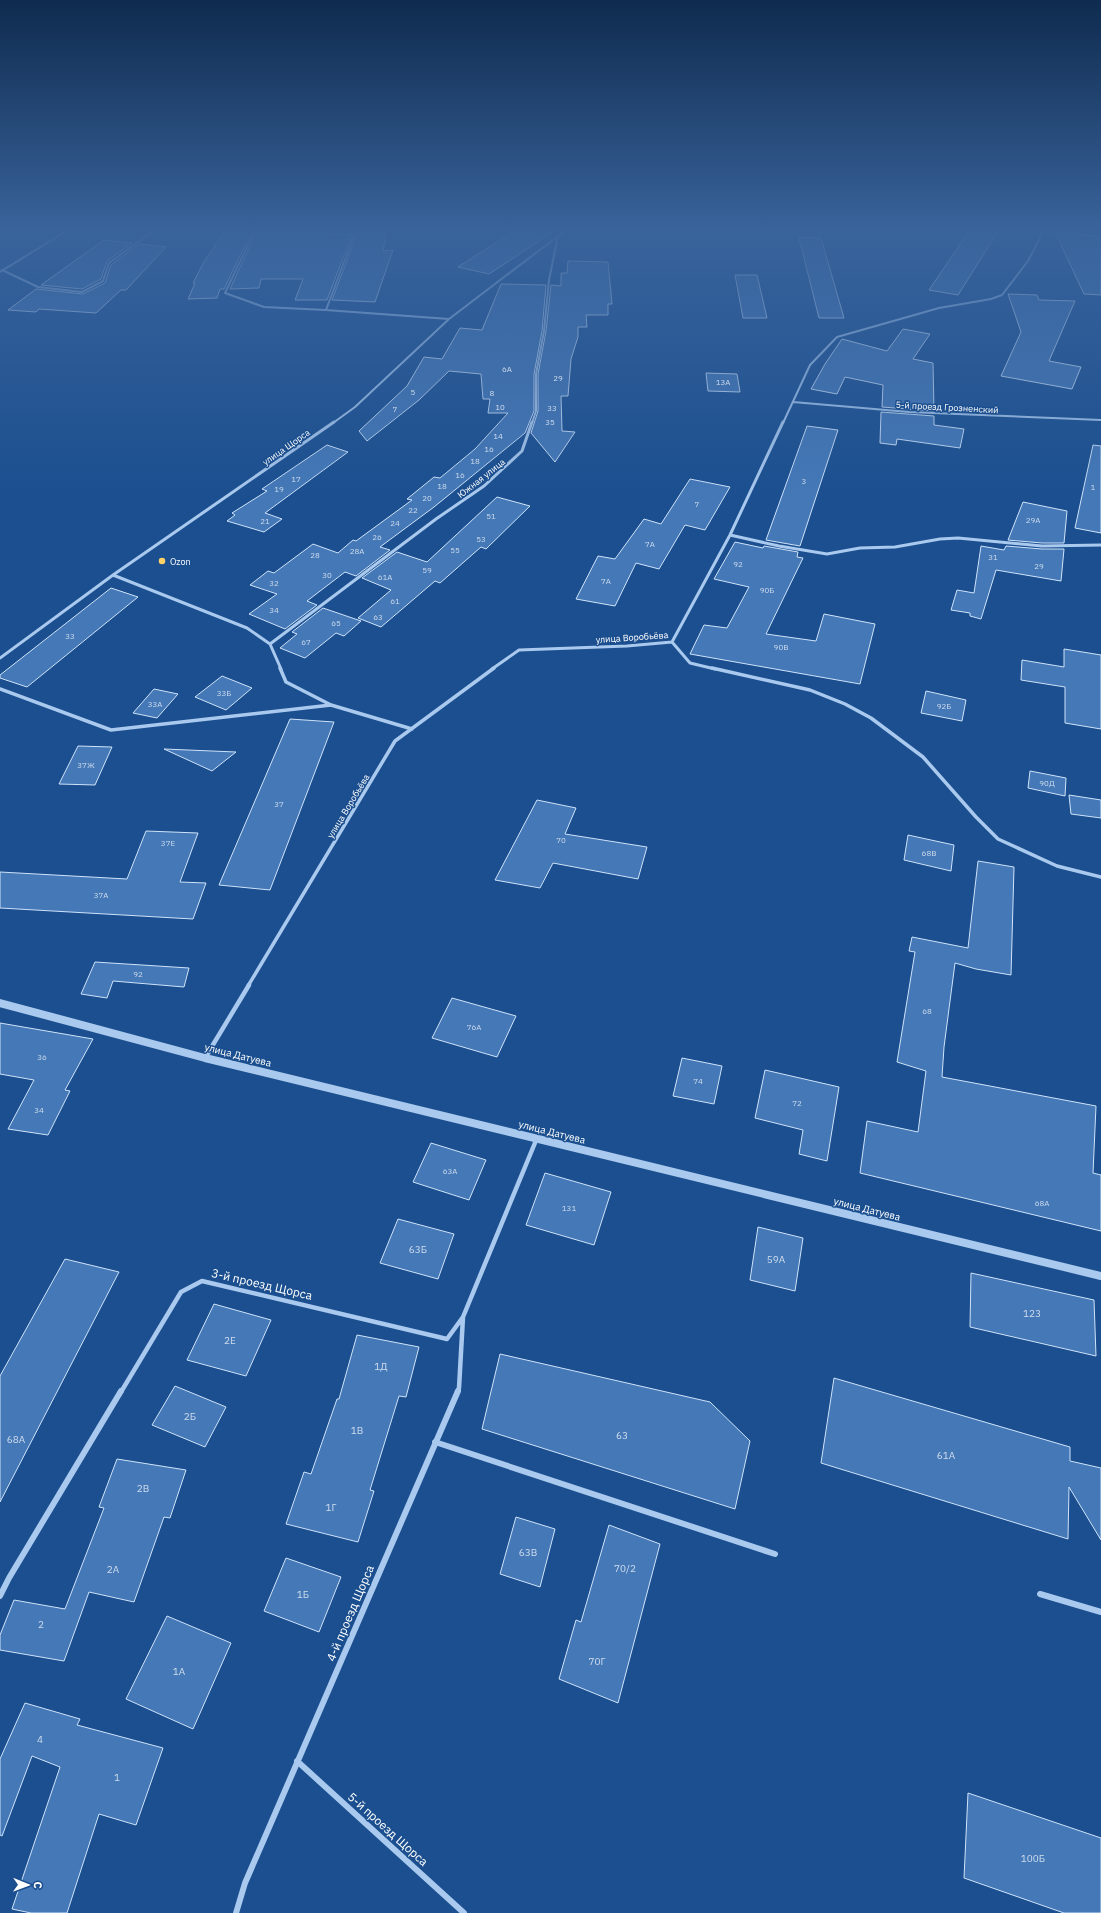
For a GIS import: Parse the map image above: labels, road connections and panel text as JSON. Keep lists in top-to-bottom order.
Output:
{
  "streets": {
    "street": [
      "5-й проезд Грозненский",
      "улица Щорса",
      "Южная улица",
      "улица Воробьёва",
      "улица Датуева",
      "3-й проезд Щорса",
      "4-й проезд Щорса",
      "5-й проезд Щорса"
    ]
  },
  "crossings": [
    ["5-й проезд Грозненский", "улица Воробьёва"],
    ["улица Воробьёва", "улица Датуева"],
    ["улица Датуева", "3-й проезд Щорса"],
    ["3-й проезд Щорса", "4-й проезд Щорса"],
    ["4-й проезд Щорса", "5-й проезд Щорса"]
  ],
  "places": ["Ozon"],
  "house_numbers": [
    "6А",
    "29",
    "13А",
    "5",
    "8",
    "10",
    "33",
    "7",
    "35",
    "14",
    "16",
    "18",
    "16",
    "17",
    "3",
    "18",
    "1",
    "19",
    "20",
    "7",
    "22",
    "51",
    "29А",
    "21",
    "24",
    "26",
    "53",
    "7А",
    "55",
    "28А",
    "28",
    "31",
    "92",
    "29",
    "59",
    "30",
    "61А",
    "7А",
    "32",
    "90Б",
    "61",
    "34",
    "63",
    "65",
    "33",
    "67",
    "90В",
    "33Б",
    "33А",
    "92Б",
    "37Ж",
    "90Д",
    "37",
    "70",
    "37Е",
    "68В",
    "37А",
    "92",
    "68",
    "76А",
    "36",
    "74",
    "72",
    "34",
    "63А",
    "68А",
    "131",
    "63Б",
    "59А",
    "123",
    "2Е",
    "1Д",
    "2Б",
    "1В",
    "63",
    "68А",
    "61А",
    "2В",
    "1Г",
    "63В",
    "70/2",
    "2А",
    "1Б",
    "2",
    "70Г",
    "1А",
    "4",
    "1",
    "100Б"
  ],
  "north": "right"
}
